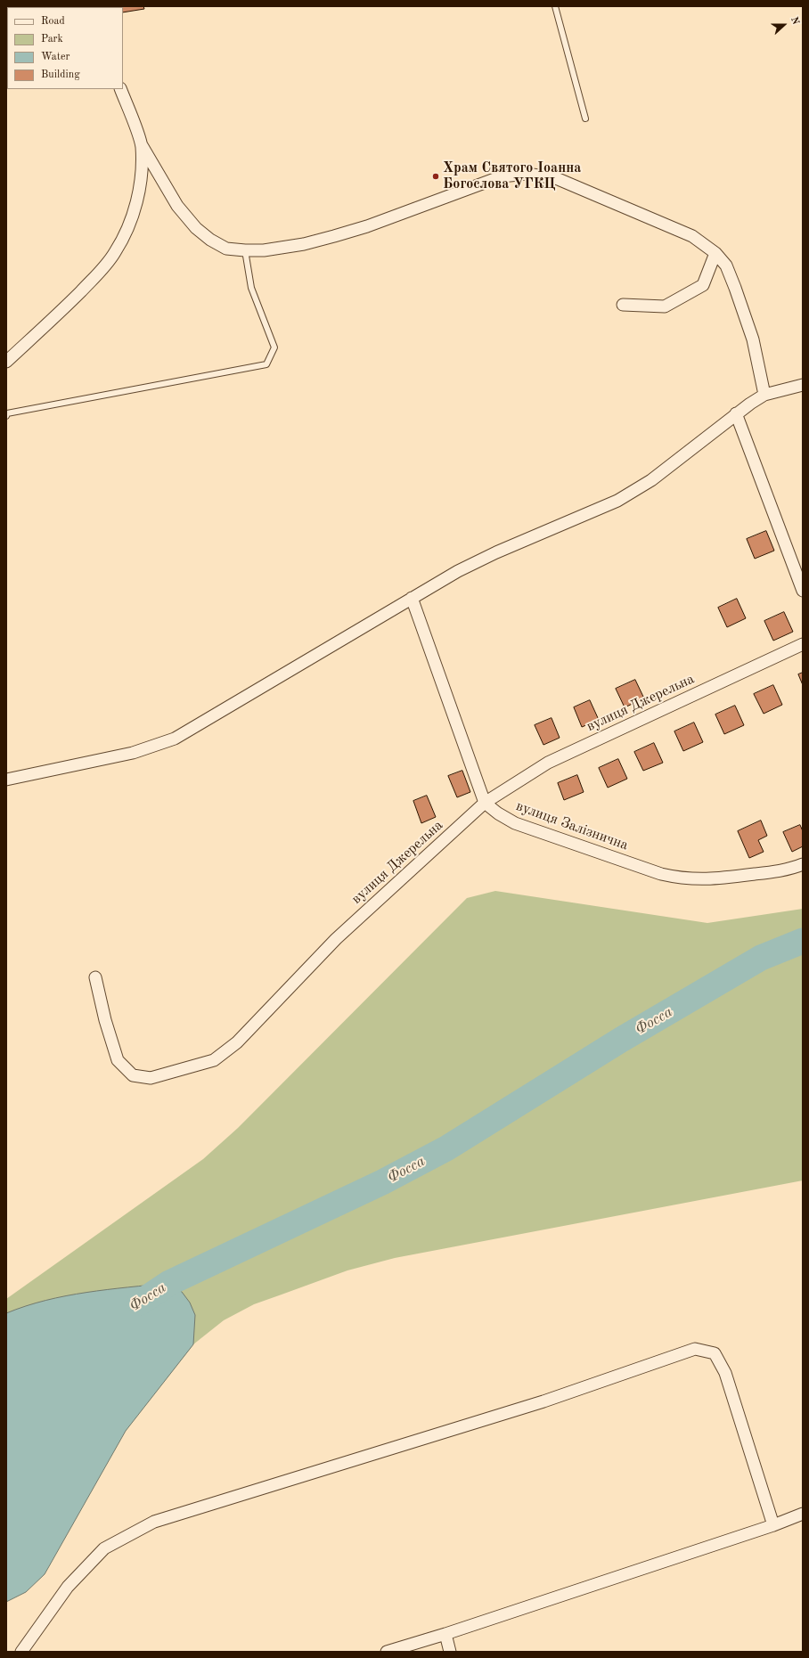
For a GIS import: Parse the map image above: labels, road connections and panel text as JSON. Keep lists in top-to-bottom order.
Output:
{
  "streets": {
    "street": ["вулиця Джерельна", "вулиця Залізнична"]
  },
  "crossings": [
    ["вулиця Джерельна", "вулиця Залізнична"]
  ],
  "water": ["Фосса"],
  "places": ["Храм Святого Іоанна Богослова УГКЦ"],
  "legend": [
    "Road",
    "Park",
    "Water",
    "Building"
  ],
  "north": "right"
}
